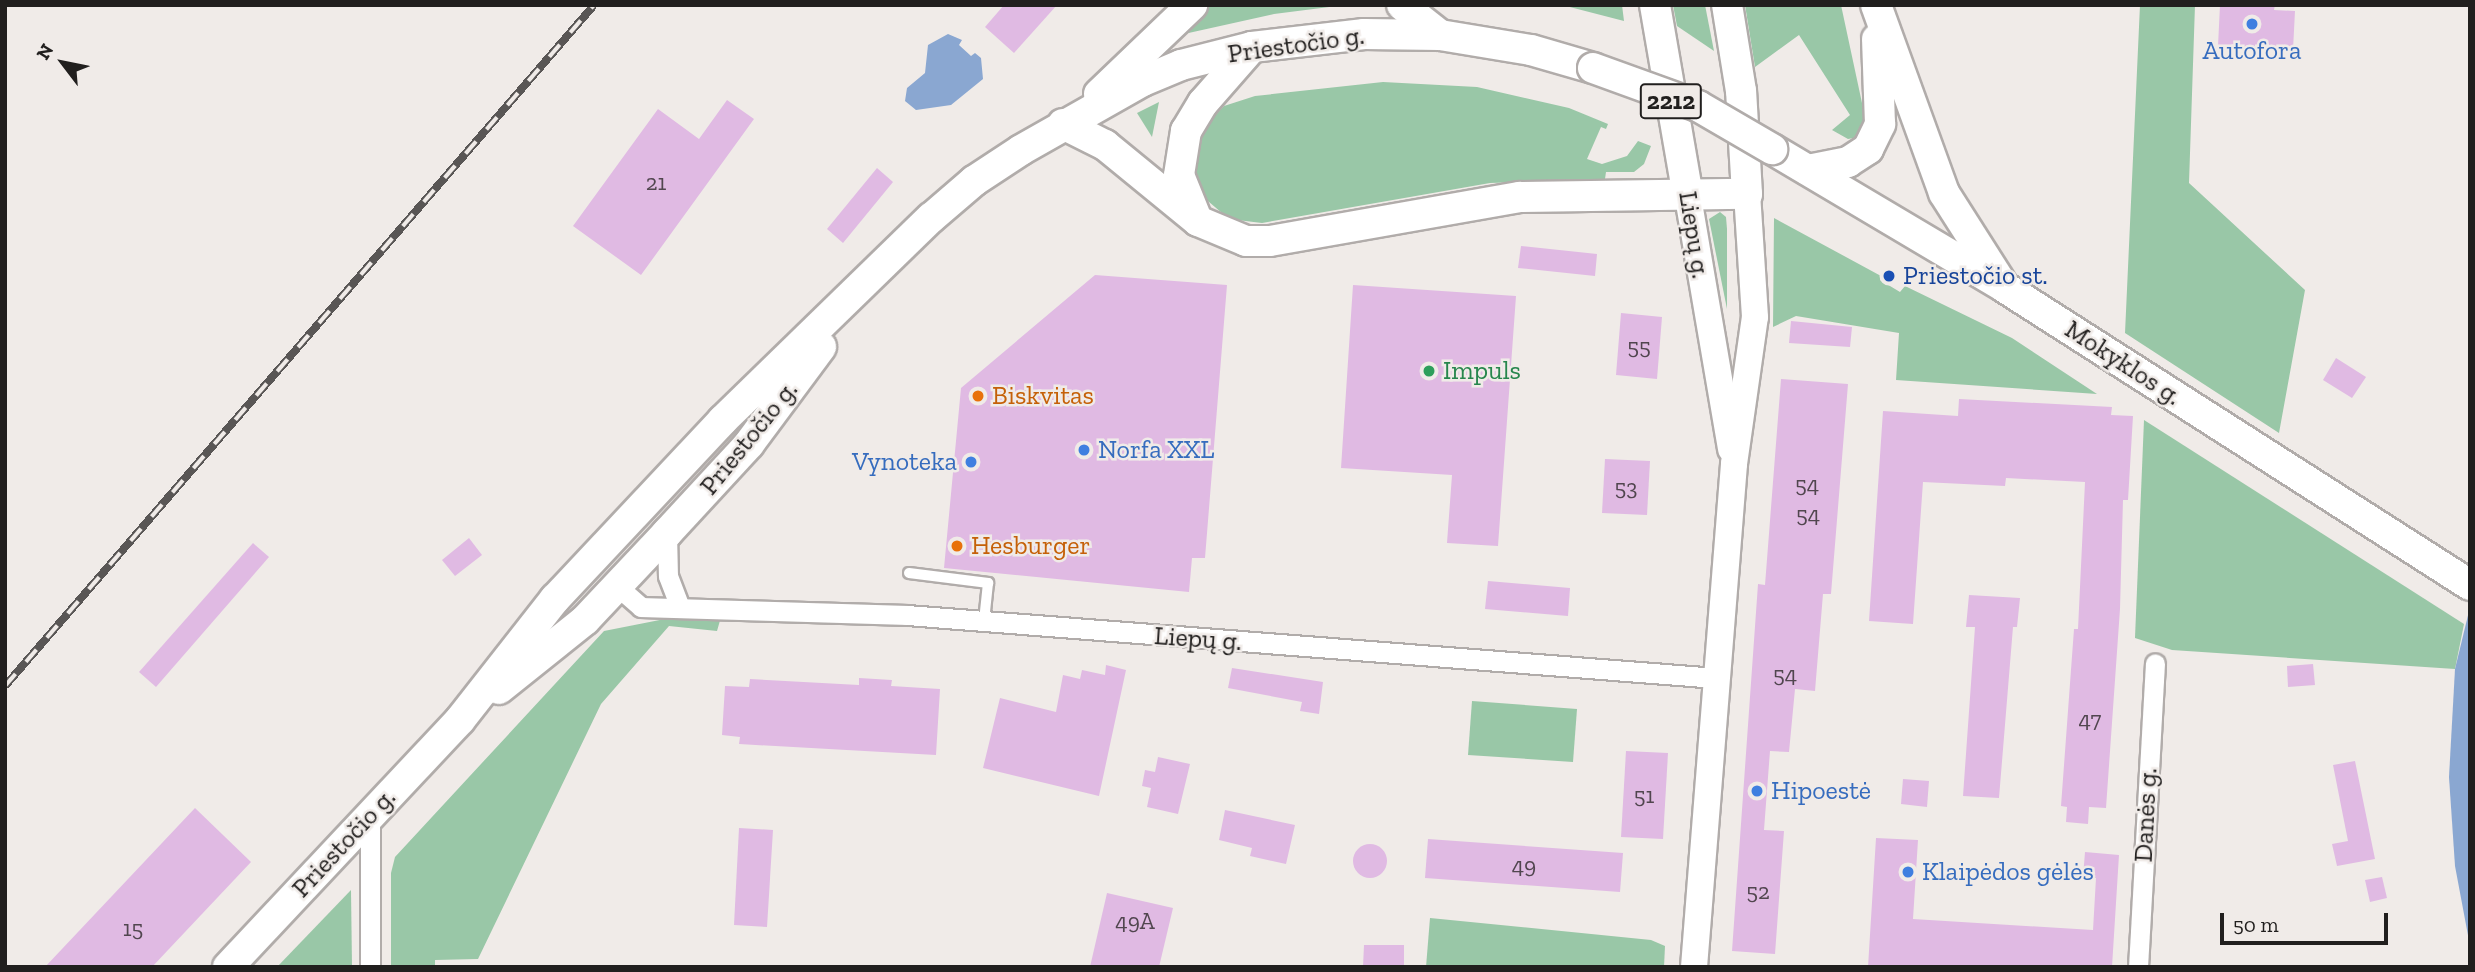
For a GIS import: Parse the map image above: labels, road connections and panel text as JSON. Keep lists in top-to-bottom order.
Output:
{
  "streets": {
    "main road": [
      "Priestočio g.",
      "2212",
      "Liepų g.",
      "Mokyklos g."
    ],
    "street": ["Danės g."]
  },
  "crossings": [
    ["Priestočio g.", "Liepų g."],
    ["Priestočio g.", "Mokyklos g."]
  ],
  "places": [
    "Autofora",
    "Priestočio st.",
    "Impuls",
    "Biskvitas",
    "Norfa XXL",
    "Vynoteka",
    "Hesburger",
    "Hipoestė",
    "Klaipėdos gėlės"
  ],
  "house_numbers": [
    "21",
    "55",
    "54",
    "53",
    "54",
    "54",
    "47",
    "51",
    "49",
    "52",
    "49A",
    "15"
  ],
  "scale_bar": "50 m",
  "north": "top left"
}
